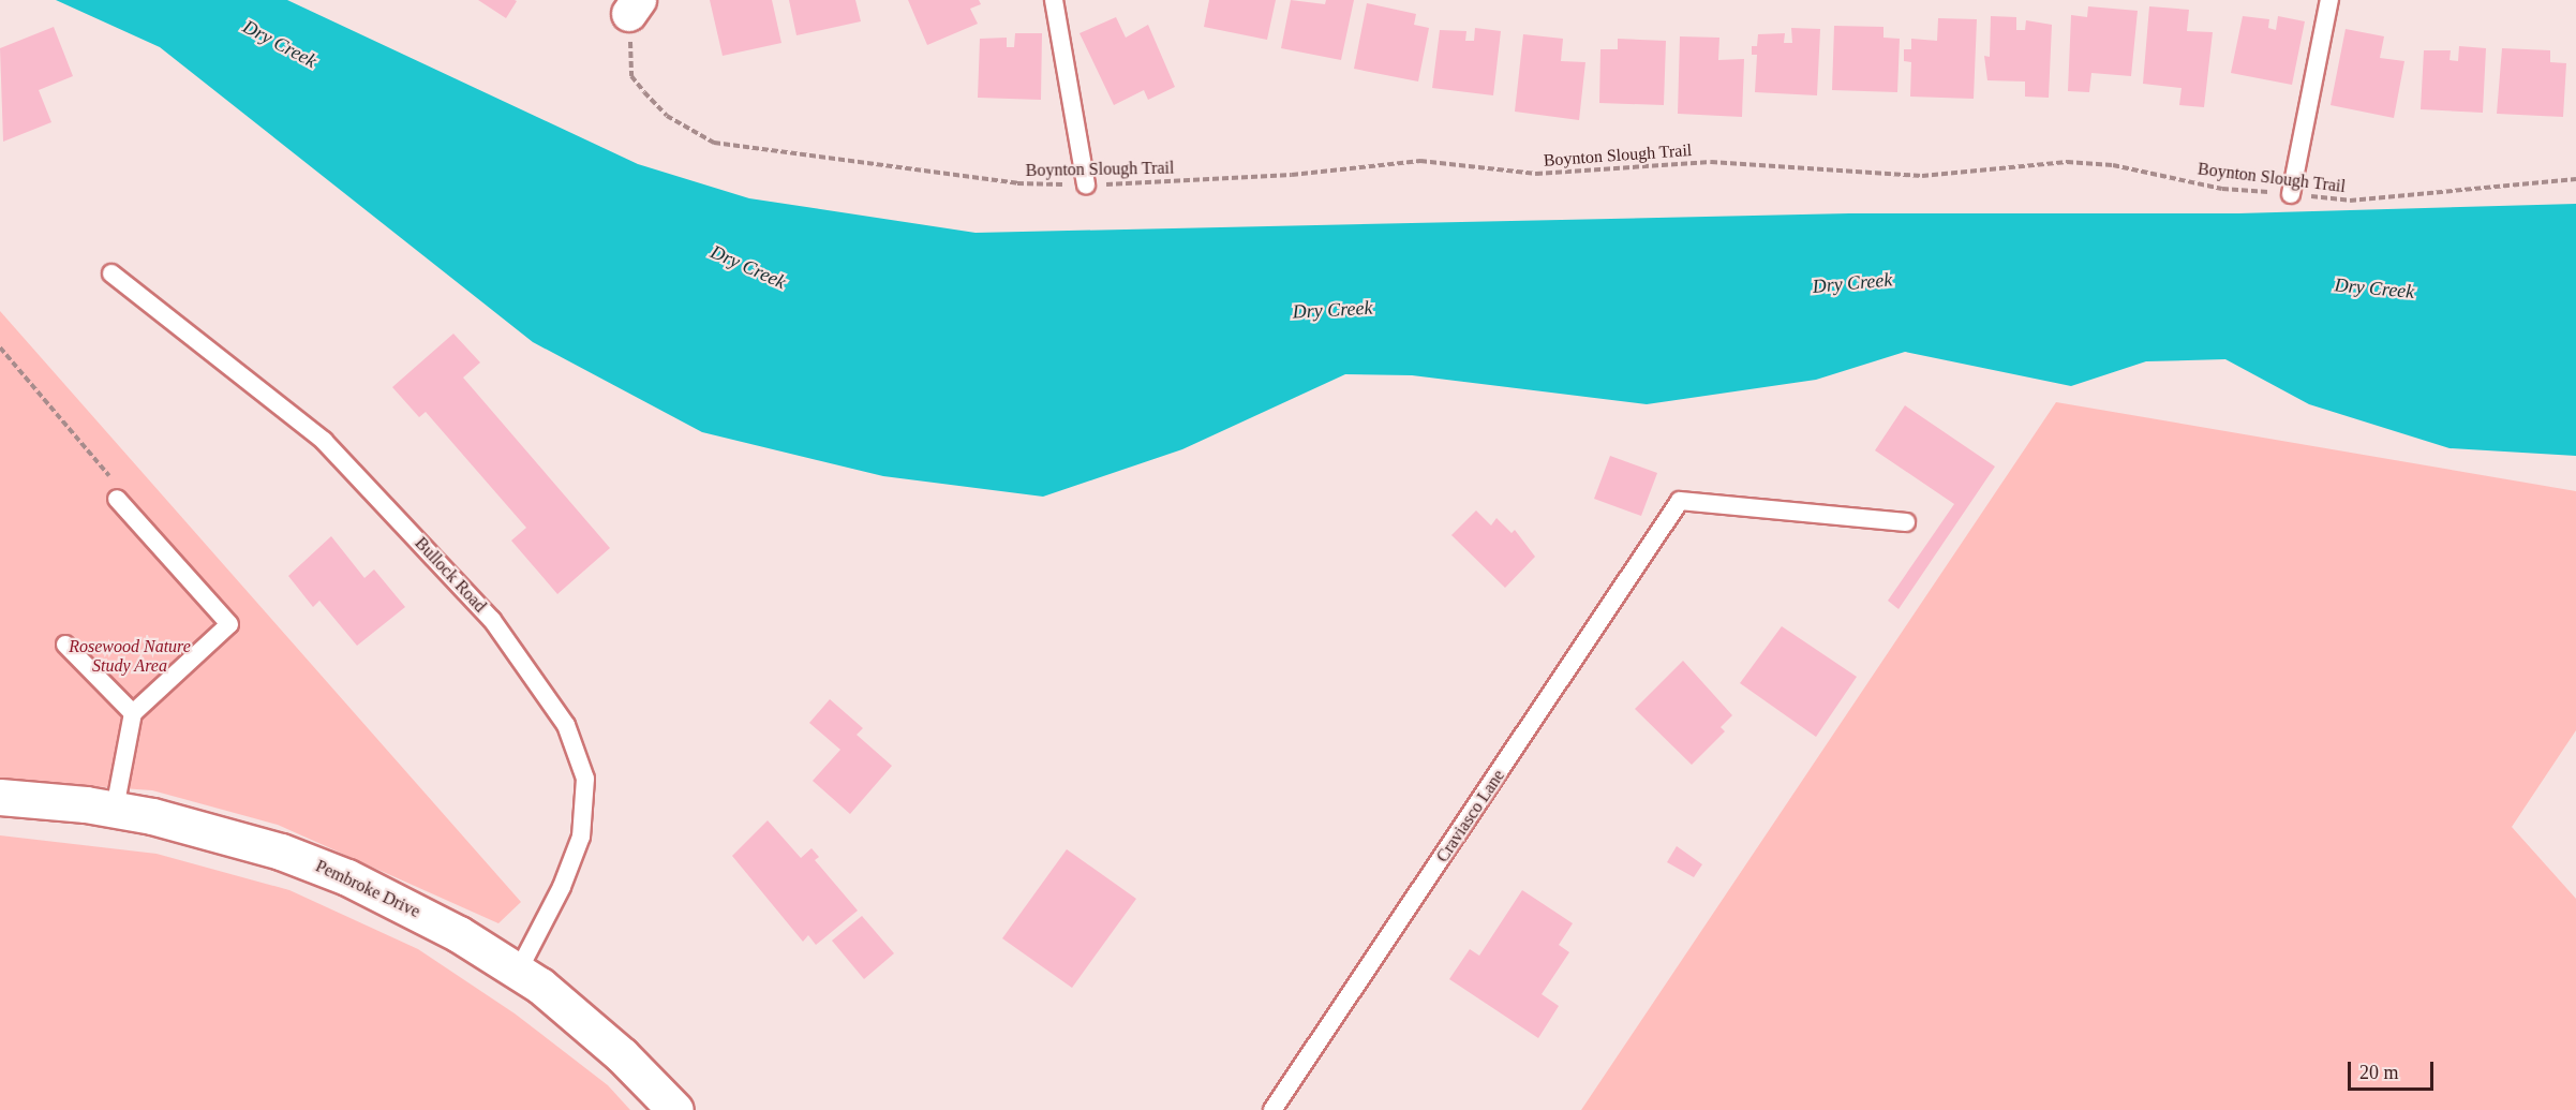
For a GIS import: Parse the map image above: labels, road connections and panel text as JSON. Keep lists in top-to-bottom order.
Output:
{
  "streets": {
    "street": ["Pembroke Drive"],
    "lane": ["Bullock Road", "Craviasco Lane"],
    "path": ["Boynton Slough Trail"]
  },
  "crossings": [
    ["Bullock Road", "Pembroke Drive"]
  ],
  "water": ["Dry Creek"],
  "parks": ["Rosewood Nature Study Area"],
  "scale_bar": "20 m"
}
